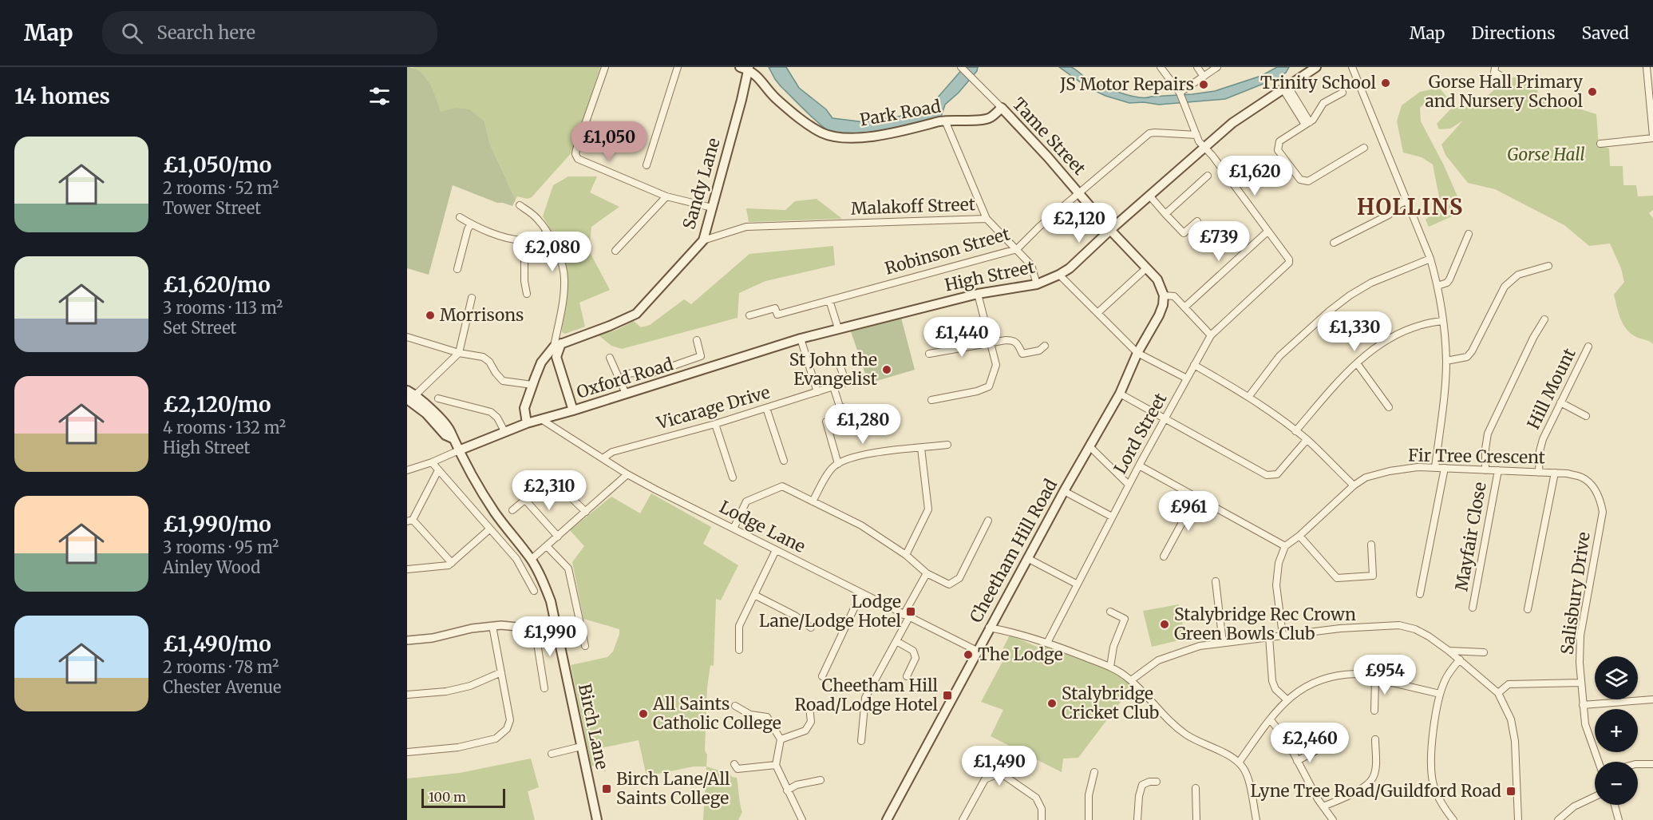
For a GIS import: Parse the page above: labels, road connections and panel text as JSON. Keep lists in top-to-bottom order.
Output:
{
  "streets": {
    "main road": [
      "Park Road",
      "Tame Street",
      "Sandy Lane",
      "High Street",
      "Oxford Road",
      "Cheetham Hill Road",
      "Birch Lane"
    ],
    "street": [
      "Malakoff Street",
      "Robinson Street",
      "Hill Mount",
      "Vicarage Drive",
      "Lord Street",
      "Fir Tree Crescent",
      "Lodge Lane",
      "Mayfair Close",
      "Salisbury Drive"
    ]
  },
  "crossings": [
    ["Park Road", "Tame Street"],
    ["Park Road", "Sandy Lane"],
    ["Tame Street", "Robinson Street"],
    ["Tame Street", "High Street"],
    ["Tame Street", "Cheetham Hill Road"],
    ["Sandy Lane", "Malakoff Street"],
    ["High Street", "Oxford Road"],
    ["Oxford Road", "Lodge Lane"],
    ["Oxford Road", "Birch Lane"],
    ["Hill Mount", "Fir Tree Crescent"],
    ["Vicarage Drive", "Lodge Lane"],
    ["Fir Tree Crescent", "Mayfair Close"],
    ["Fir Tree Crescent", "Salisbury Drive"],
    ["Lodge Lane", "Cheetham Hill Road"]
  ],
  "districts": ["HOLLINS"],
  "parks": ["Gorse Hall"],
  "places": {
    "other": [
      "Trinity School",
      "JS Motor Repairs",
      "Gorse Hall Primary and Nursery School",
      "Morrisons",
      "St John the Evangelist",
      "Stalybridge Rec Crown Green Bowls Club",
      "The Lodge",
      "Stalybridge Cricket Club",
      "All Saints Catholic College"
    ],
    "transit": [
      "Lodge Lane/Lodge Hotel",
      "Cheetham Hill Road/Lodge Hotel",
      "Birch Lane/All Saints College",
      "Lyne Tree Road/Guildford Road"
    ]
  },
  "scale_bar": "100 m",
  "page": {
    "header": "Map",
    "search": "Search here",
    "nav": ["Map", "Directions", "Saved"],
    "heading": "14 homes",
    "price": [
      "£1,050",
      "£1,620",
      "£2,120",
      "£739",
      "£2,080",
      "£1,330",
      "£1,440",
      "£1,280",
      "£2,310",
      "£961",
      "£1,990",
      "£954",
      "£2,460",
      "£1,490"
    ],
    "list": [
      {
        "name": "£1,050/mo",
        "note": "2 rooms · 52 m² · Tower Street"
      },
      {
        "name": "£1,620/mo",
        "note": "3 rooms · 113 m² · Set Street"
      },
      {
        "name": "£2,120/mo",
        "note": "4 rooms · 132 m² · High Street"
      },
      {
        "name": "£1,990/mo",
        "note": "3 rooms · 95 m² · Ainley Wood"
      },
      {
        "name": "£1,490/mo",
        "note": "2 rooms · 78 m² · Chester Avenue"
      }
    ],
    "map_buttons": ["+", "−"],
    "scale": "100 m"
  }
}
